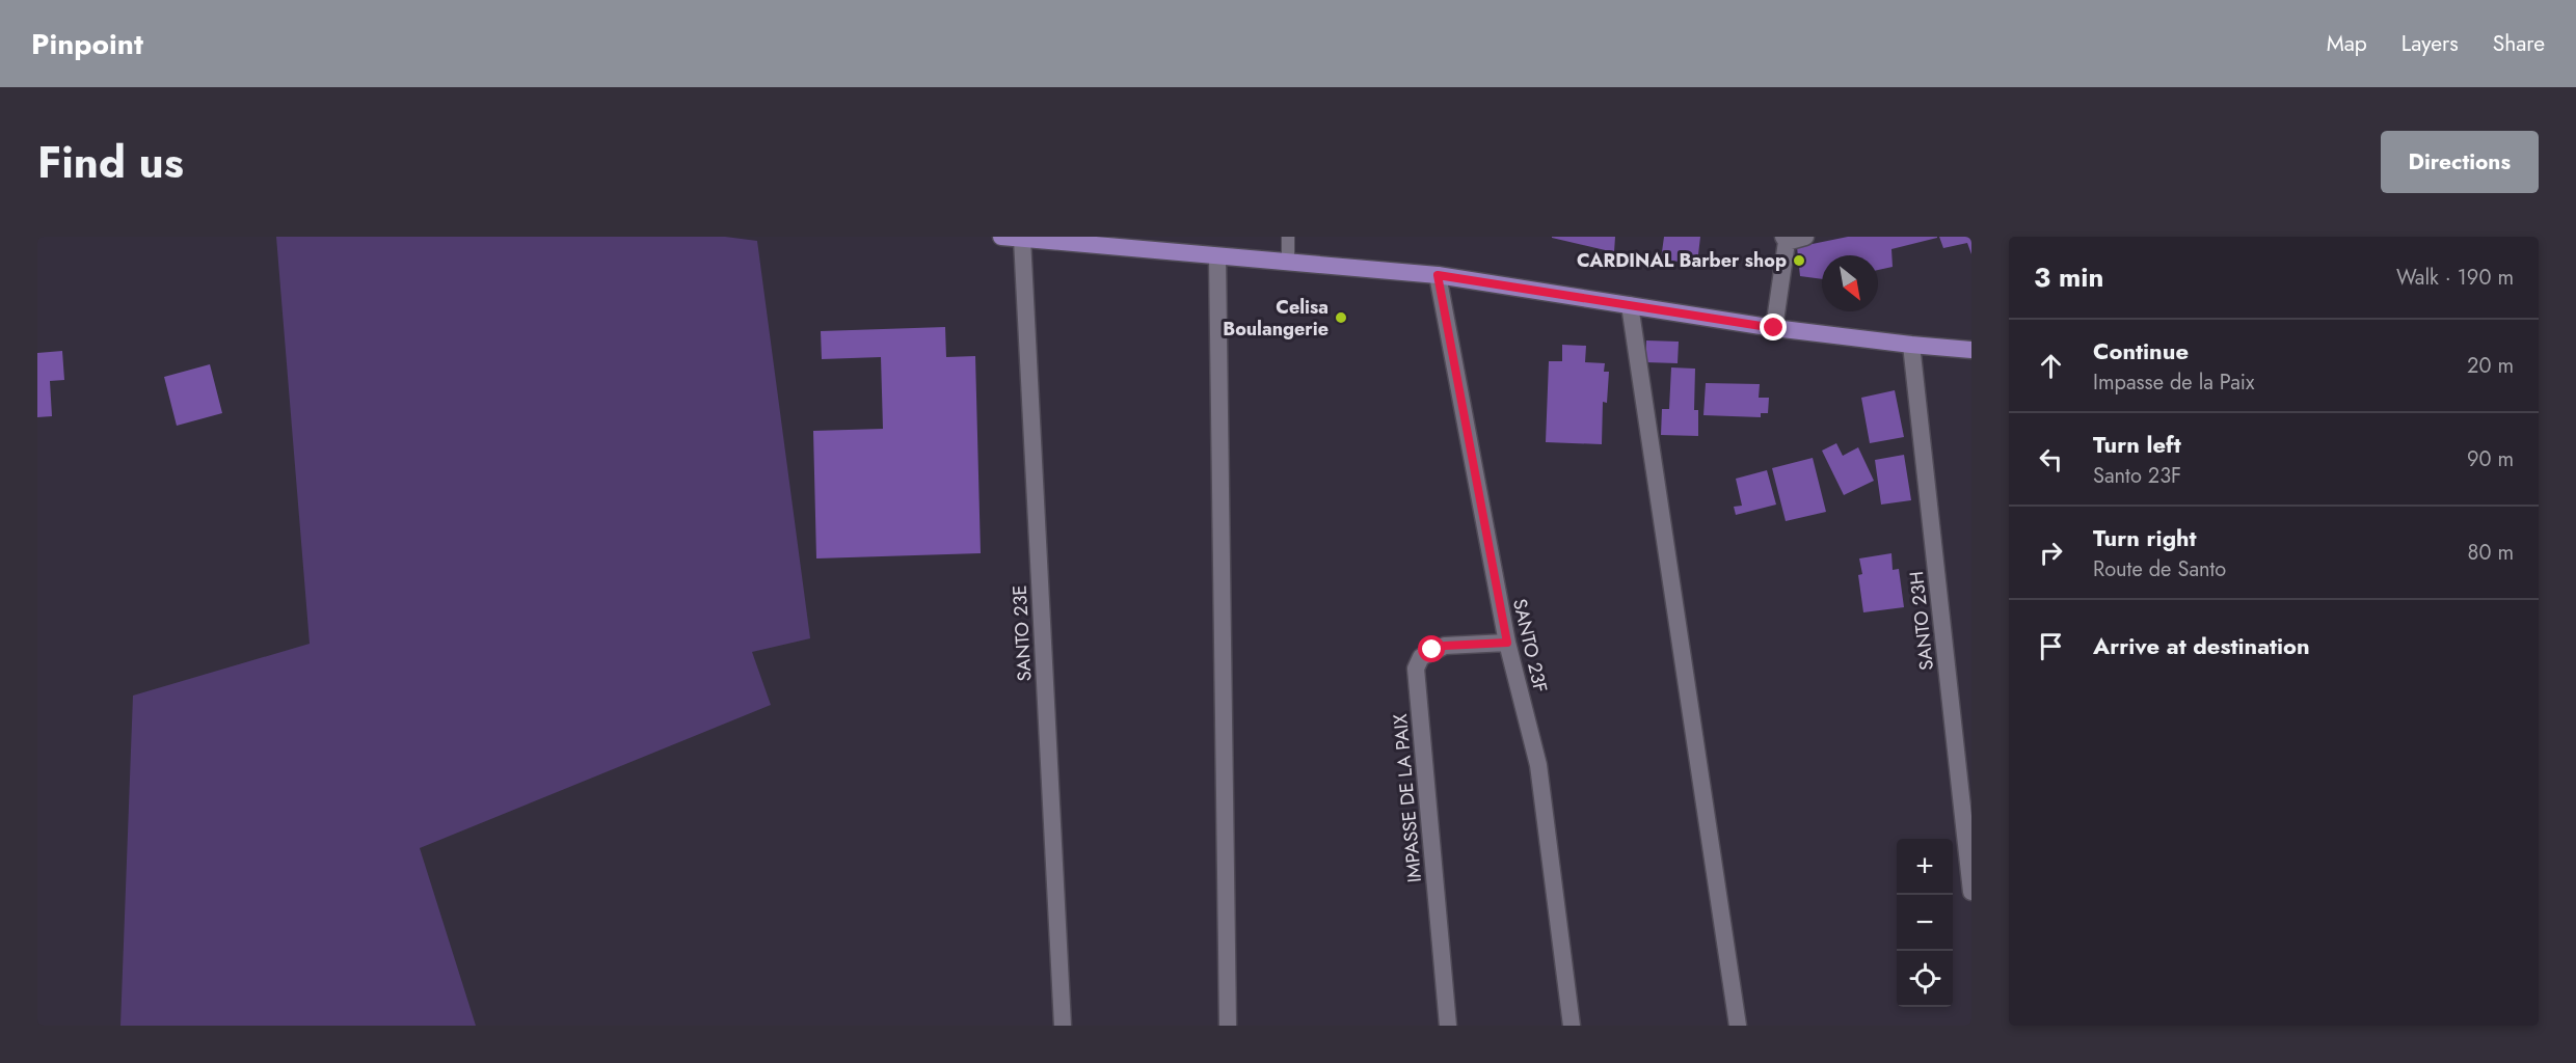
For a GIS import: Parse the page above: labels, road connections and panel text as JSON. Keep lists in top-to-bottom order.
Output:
{
  "streets": {
    "street": [
      "SANTO 23H",
      "SANTO 23E",
      "SANTO 23F",
      "IMPASSE DE LA PAIX"
    ]
  },
  "crossings": [
    ["SANTO 23F", "IMPASSE DE LA PAIX"]
  ],
  "places": ["CARDINAL Barber shop", "Celisa Boulangerie"],
  "north": "bottom right",
  "page": {
    "header": "Pinpoint",
    "nav": ["Map", "Layers", "Share"],
    "title": "Find us",
    "buttons": "Directions",
    "heading": ["3 min", "Walk · 190 m"],
    "list": [
      ["Continue", "Impasse de la Paix", "20 m"],
      ["Turn left", "Santo 23F", "90 m"],
      ["Turn right", "Route de Santo", "80 m"],
      "Arrive at destination"
    ],
    "map_buttons": ["+", "−"]
  }
}
